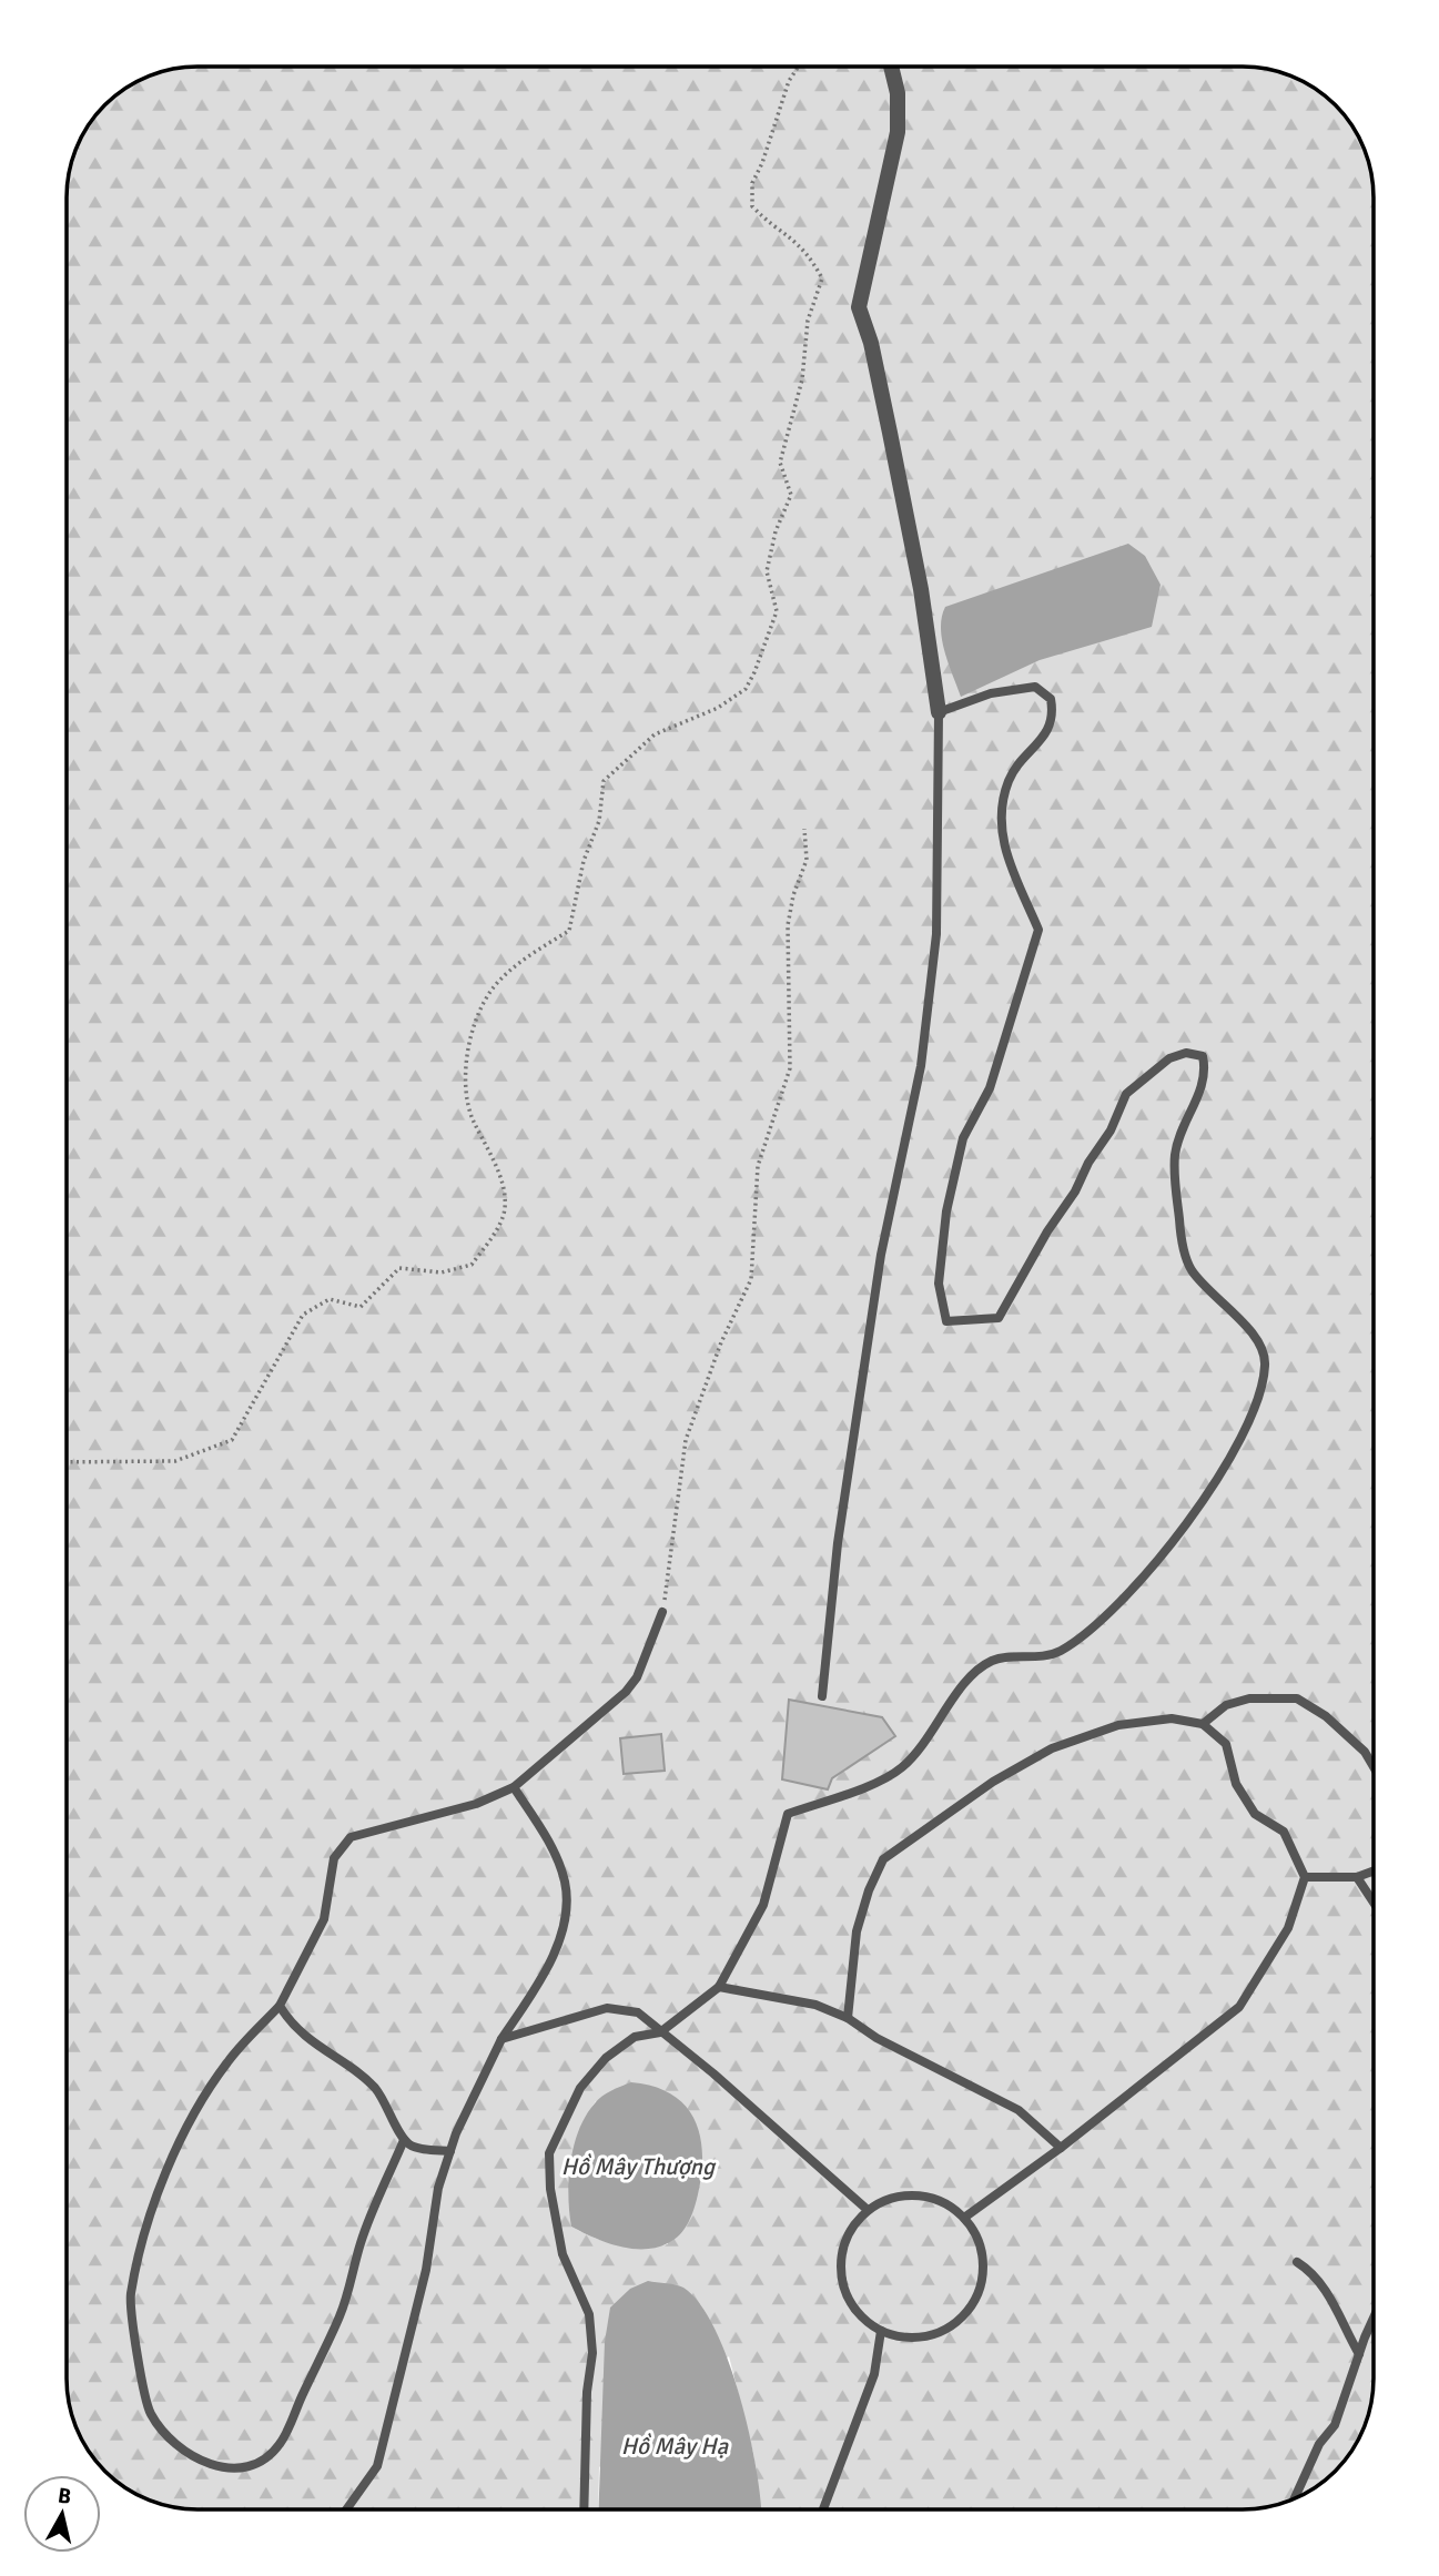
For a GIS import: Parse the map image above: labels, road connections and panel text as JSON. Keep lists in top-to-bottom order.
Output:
{
  "water": ["Hồ Mây Thượng", "Hồ Mây Hạ"],
  "north": "top"
}
